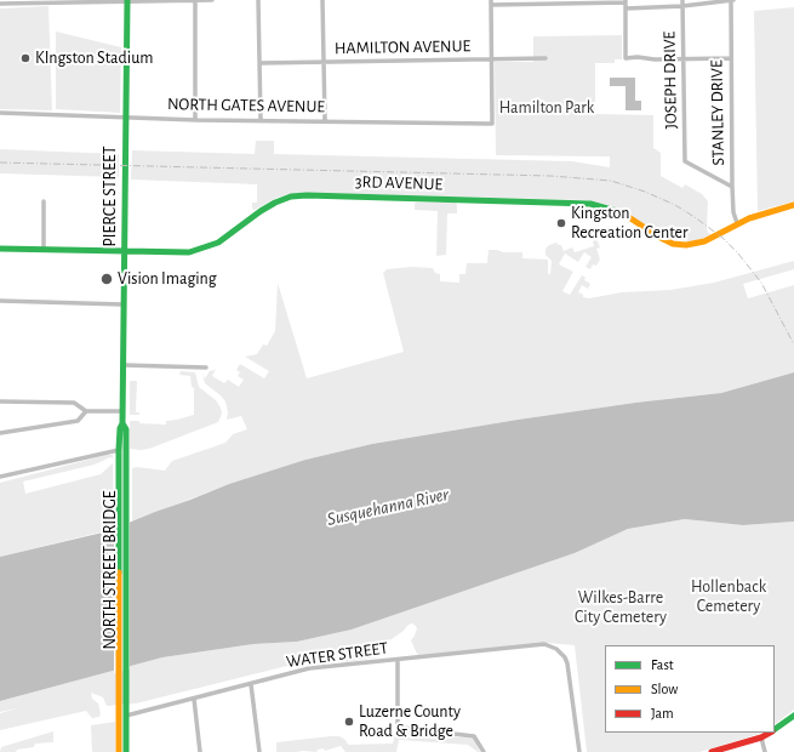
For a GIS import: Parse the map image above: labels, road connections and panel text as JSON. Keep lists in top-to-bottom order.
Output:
{
  "streets": {
    "main road": ["3RD AVENUE", "PIERCE STREET", "NORTH STREET BRIDGE"],
    "street": [
      "HAMILTON AVENUE",
      "JOSEPH DRIVE",
      "NORTH GATES AVENUE",
      "STANLEY DRIVE",
      "WATER STREET"
    ]
  },
  "crossings": [
    ["HAMILTON AVENUE", "NORTH GATES AVENUE"],
    ["JOSEPH DRIVE", "STANLEY DRIVE"],
    ["NORTH GATES AVENUE", "PIERCE STREET"],
    ["STANLEY DRIVE", "3RD AVENUE"],
    ["3RD AVENUE", "PIERCE STREET"],
    ["PIERCE STREET", "NORTH STREET BRIDGE"]
  ],
  "water": ["Susquehanna River"],
  "parks": ["Hamilton Park", "Hollenback Cemetery", "Wilkes-Barre City Cemetery"],
  "places": [
    "KIngston Stadium",
    "Kingston Recreation Center",
    "Vision Imaging",
    "Luzerne County Road & Bridge"
  ],
  "legend": ["Fast", "Slow", "Jam"]
}
